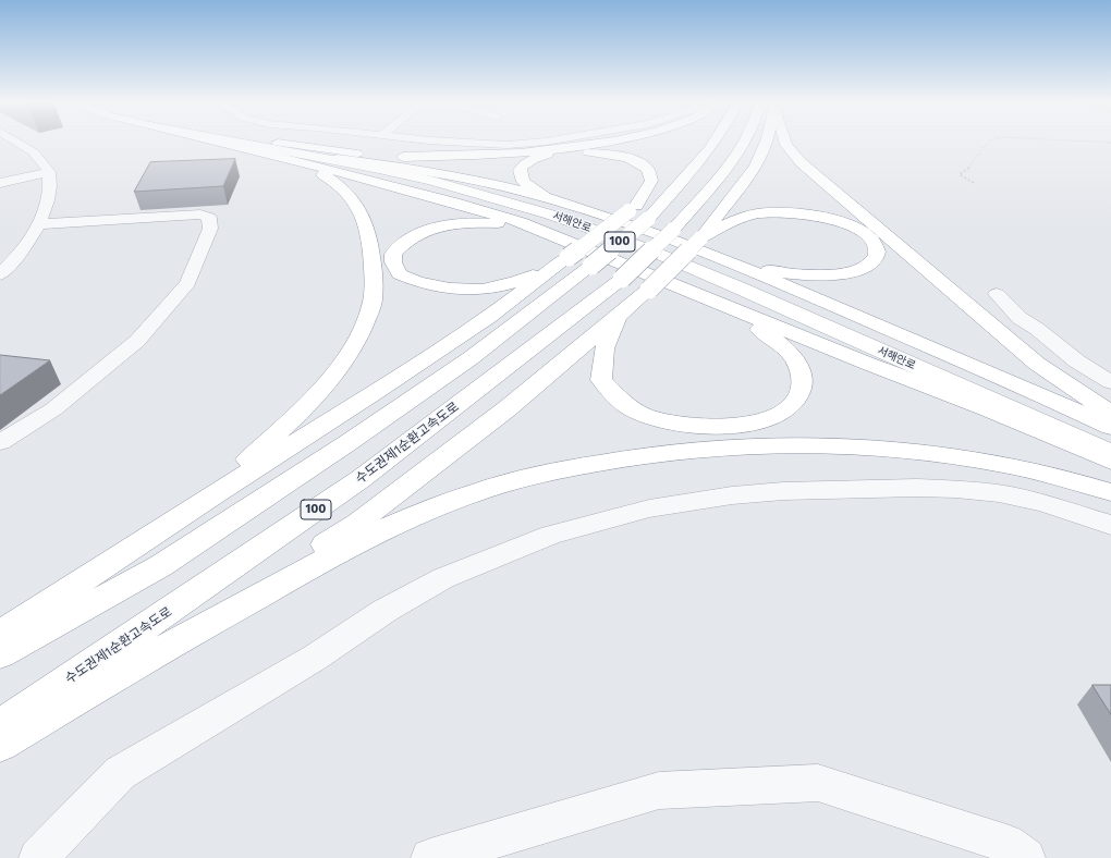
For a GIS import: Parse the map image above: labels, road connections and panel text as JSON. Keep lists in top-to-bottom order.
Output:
{
  "streets": {
    "main road": ["서해안로", "100", "수도권제1순환고속도로"]
  }
}
